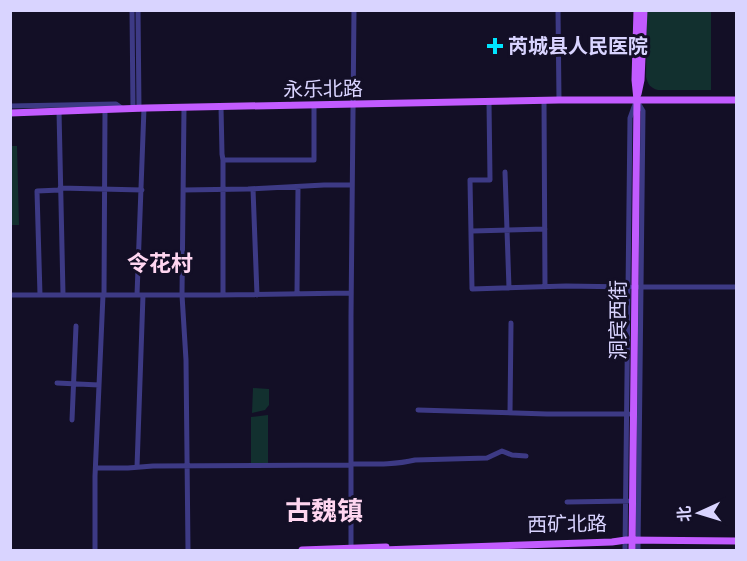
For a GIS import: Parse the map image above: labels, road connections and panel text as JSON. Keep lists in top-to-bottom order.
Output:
{
  "streets": {
    "main road": ["永乐北路", "洞宾西街", "西矿北路"]
  },
  "crossings": [
    ["永乐北路", "洞宾西街"],
    ["洞宾西街", "西矿北路"]
  ],
  "districts": ["令花村", "古魏镇"],
  "places": {
    "health": ["芮城县人民医院"]
  },
  "north": "left"
}
